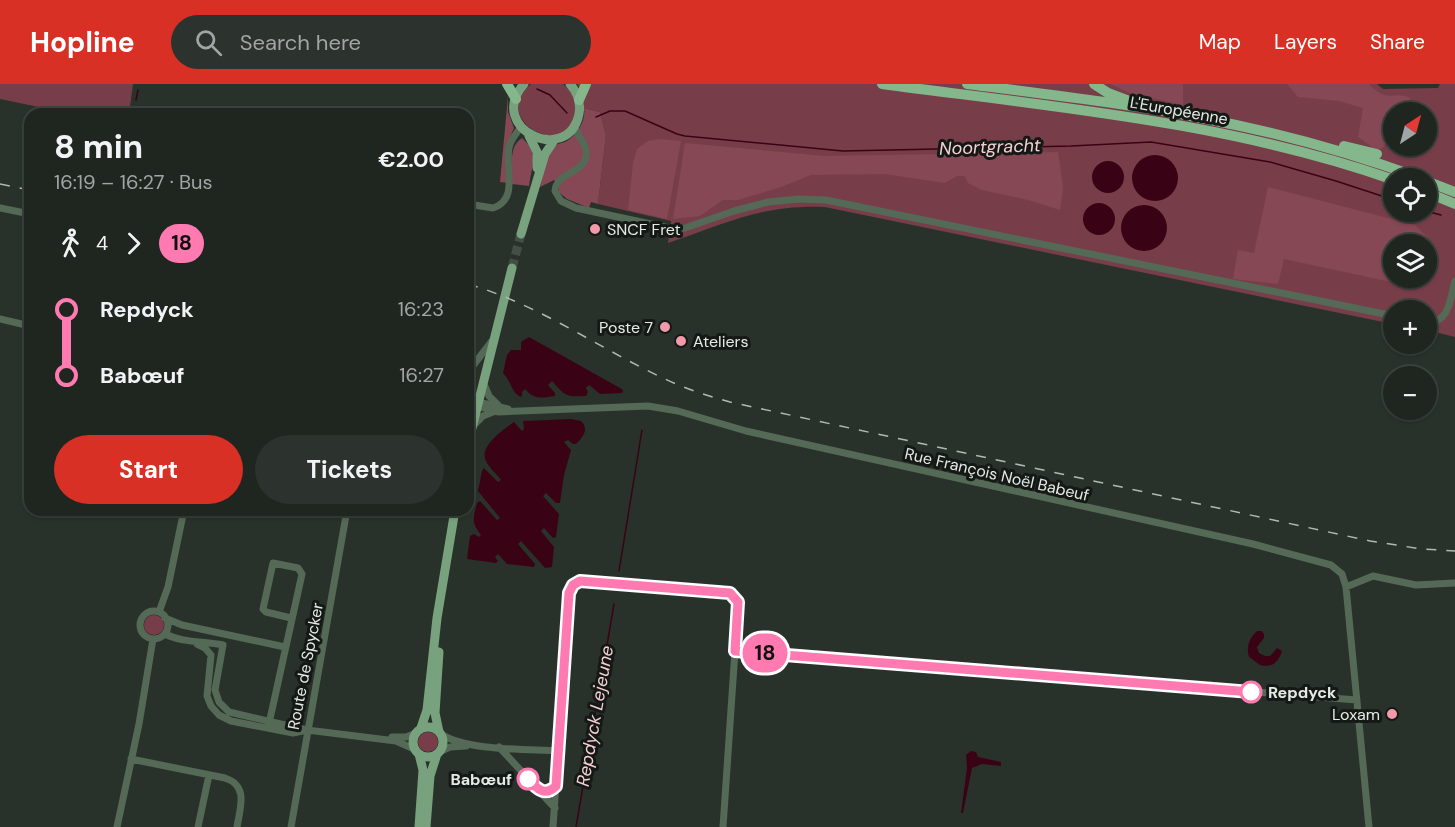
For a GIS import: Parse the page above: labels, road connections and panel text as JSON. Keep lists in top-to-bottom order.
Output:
{
  "streets": {
    "highway": ["L'Européenne"],
    "street": ["Rue François Noël Babeuf", "Route de Spycker"]
  },
  "water": ["Noortgracht", "Repdyck Lejeune"],
  "places": [
    "SNCF Fret",
    "Poste 7",
    "Ateliers",
    "Repdyck",
    "Loxam",
    "Babœuf"
  ],
  "lines": ["bus line 18"],
  "north": "top right",
  "page": {
    "header": "Hopline",
    "search": "Search here",
    "nav": ["Map", "Layers", "Share"],
    "on_map": "18",
    "map_buttons": ["+", "−"],
    "heading": ["8 min", "16:19 – 16:27 · Bus", "€2.00"],
    "legs": ["4", "18"],
    "list": [
      {
        "name": "Repdyck",
        "value": "16:23"
      },
      {
        "name": "Babœuf",
        "value": "16:27"
      }
    ],
    "buttons": ["Start", "Tickets"]
  }
}
